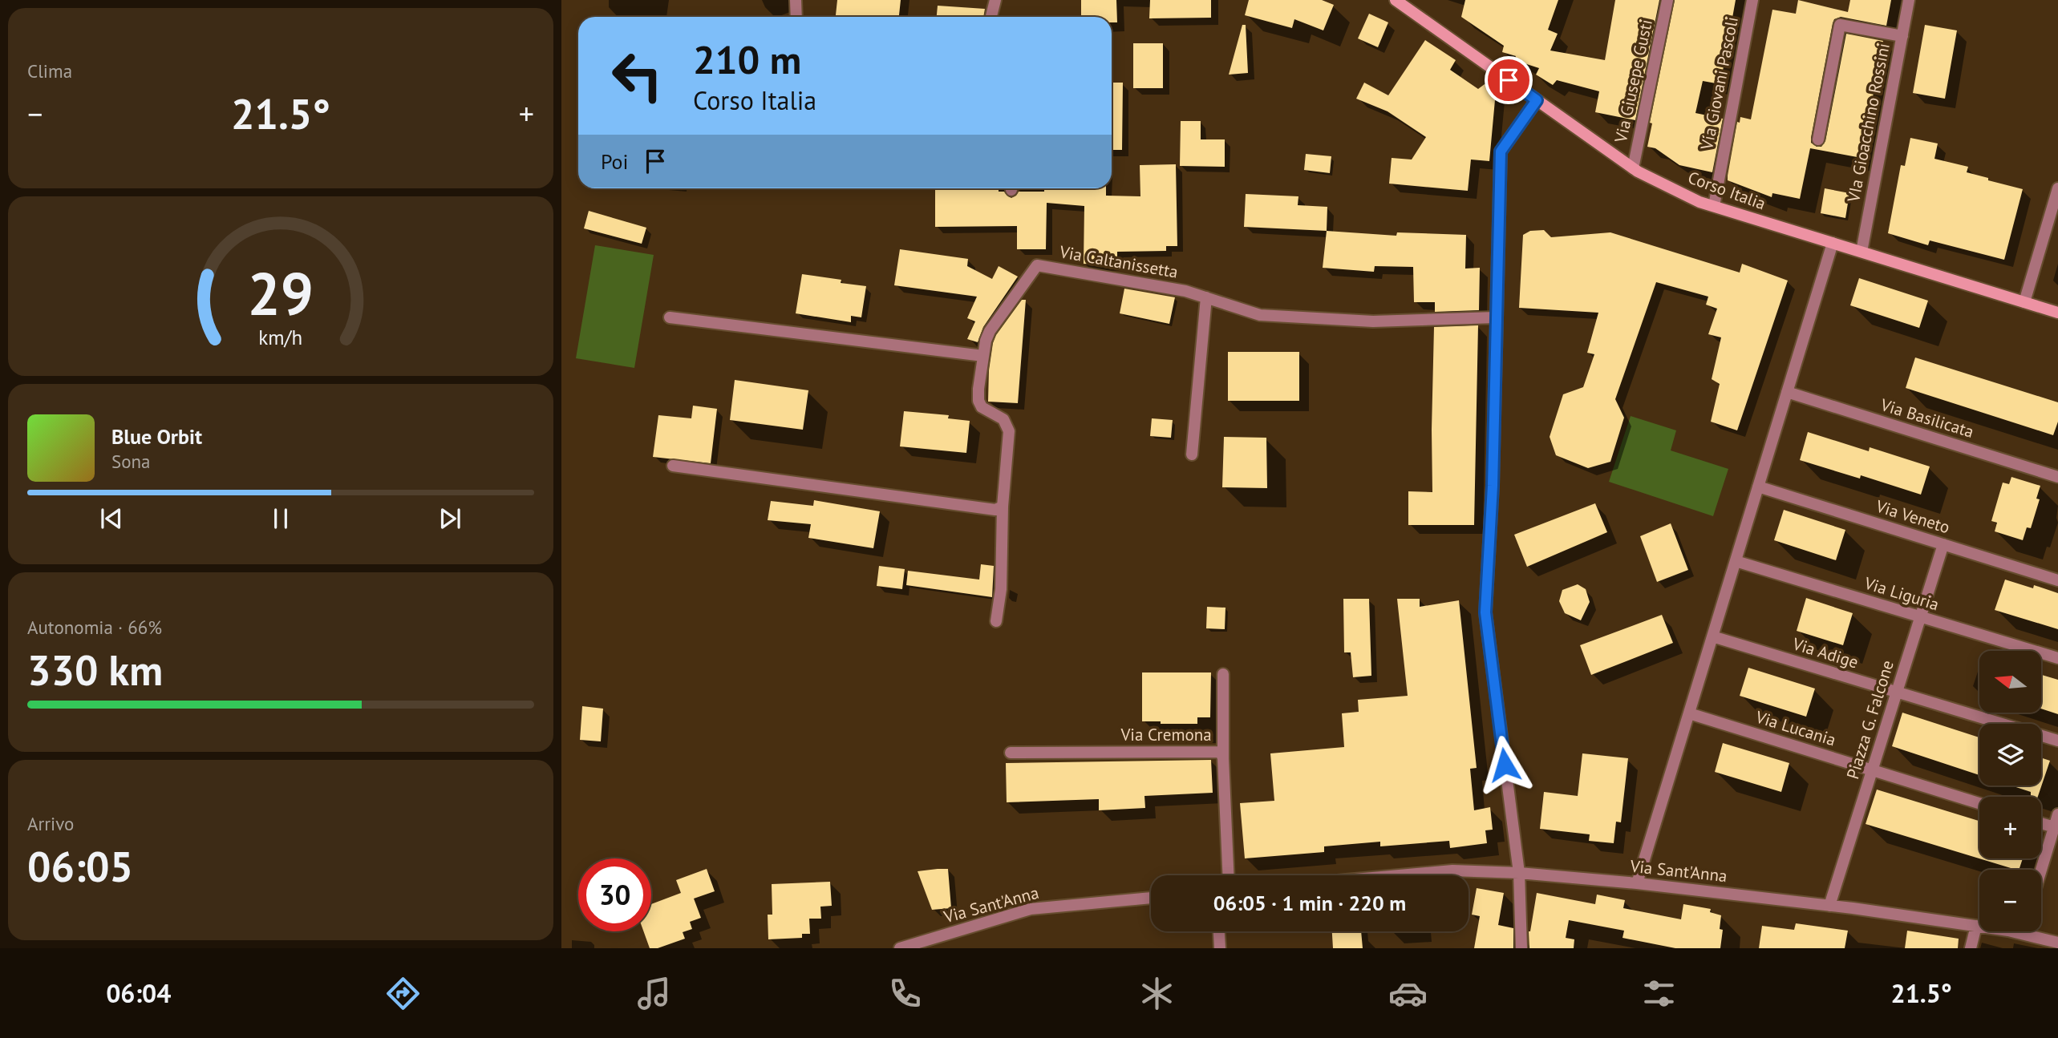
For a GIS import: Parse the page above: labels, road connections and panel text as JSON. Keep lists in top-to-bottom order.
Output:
{
  "streets": {
    "street": [
      "Via Giusepe Gusti",
      "Via Giovani Pascoli",
      "VIa Gioacchino Rossini",
      "Corso Italia",
      "Via Caltanissetta",
      "Via Basilicata",
      "Via Veneto",
      "Via Liguria",
      "Via Adige",
      "Piazza G. Falcone",
      "Via Lucania",
      "Via Cremona",
      "Via Sant'Anna"
    ]
  },
  "crossings": [
    ["Via Giusepe Gusti", "Corso Italia"],
    ["Via Giovani Pascoli", "Corso Italia"],
    ["VIa Gioacchino Rossini", "Corso Italia"],
    ["Via Veneto", "Piazza G. Falcone"],
    ["Via Liguria", "Piazza G. Falcone"],
    ["Via Adige", "Piazza G. Falcone"],
    ["Piazza G. Falcone", "Via Lucania"],
    ["Piazza G. Falcone", "Via Sant'Anna"]
  ],
  "north": "left",
  "page": {
    "tile": [
      "Clima",
      ["Autonomia · 66%", "330 km"],
      ["Arrivo", "06:05"]
    ],
    "turn": ["210 m", "Corso Italia"],
    "heat": ["−", "21.5°", "+"],
    "then": "Poi",
    "song": ["Blue Orbit", "Sona"],
    "map_buttons": ["+", "−"],
    "limit": "30",
    "trip": "06:05 · 1 min · 220 m",
    "tabs": ["06:04", "21.5°"],
    "gauge": ["29", "km/h"]
  }
}
